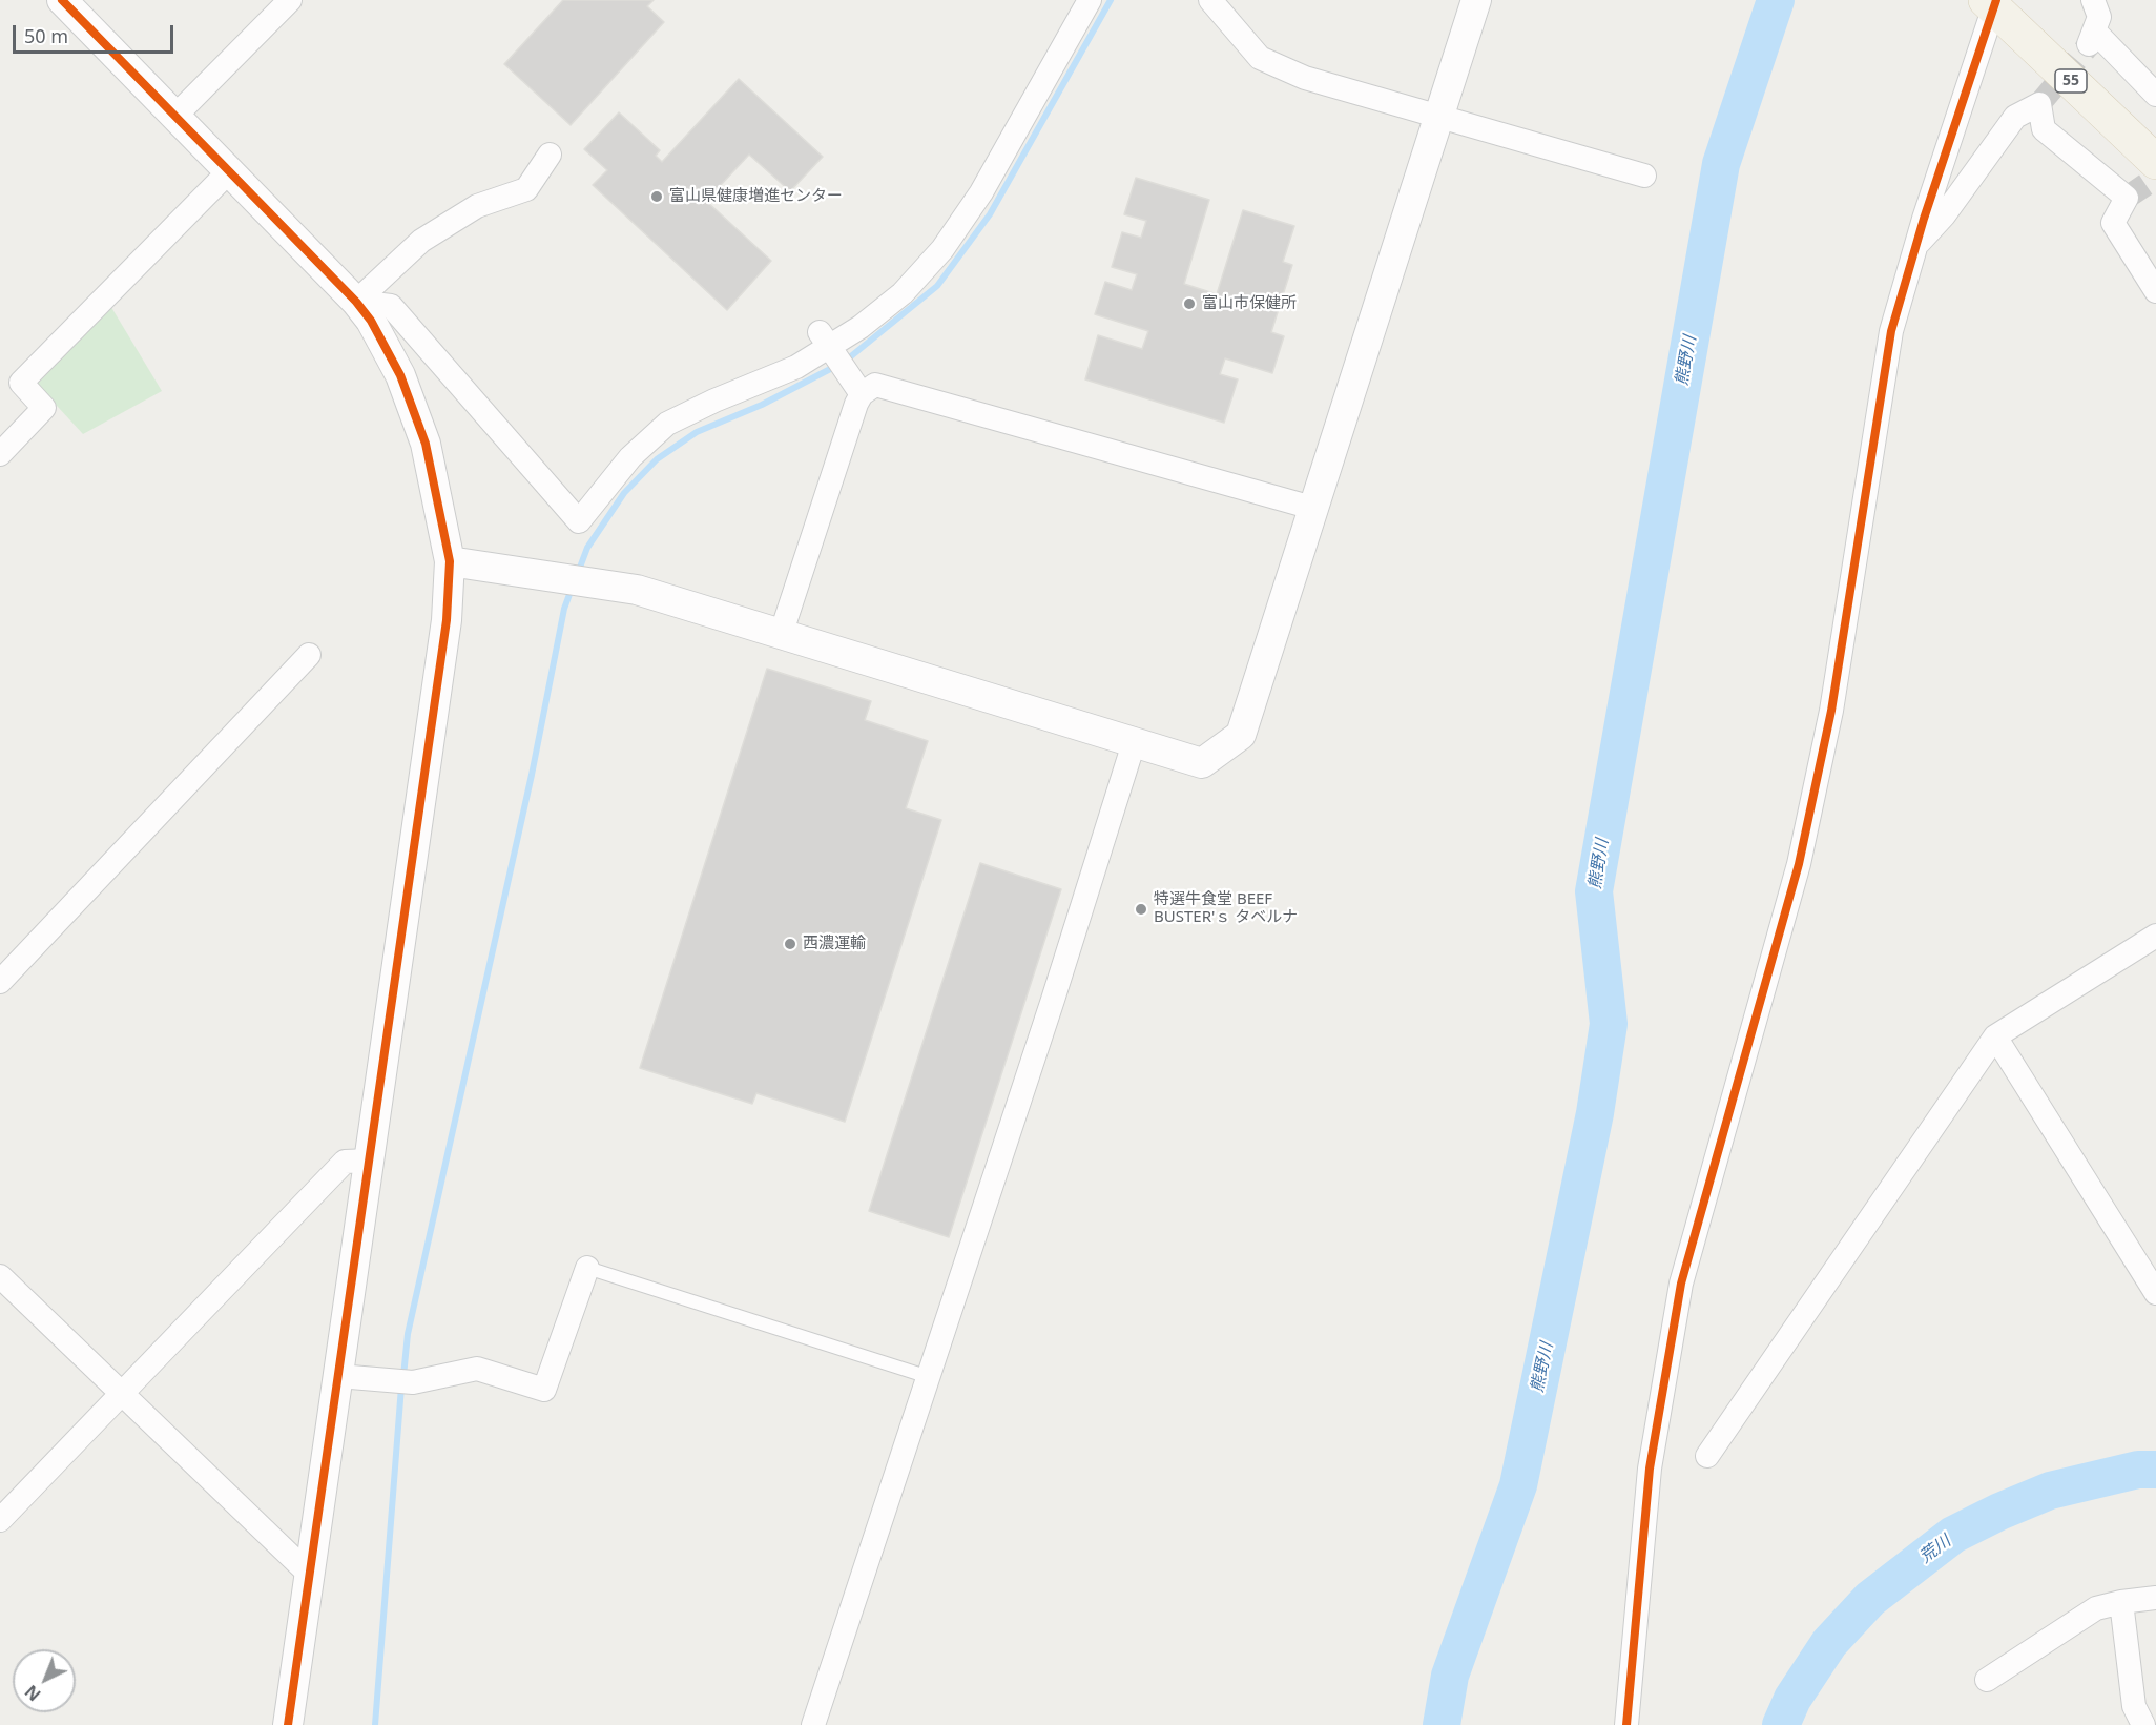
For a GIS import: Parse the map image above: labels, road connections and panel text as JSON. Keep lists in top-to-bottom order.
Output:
{
  "streets": {
    "main road": ["55"]
  },
  "water": ["熊野川", "荒川"],
  "places": [
    "富山県健康増進センター",
    "富山市保健所",
    "特選牛食堂 BEEF BUSTER'ｓ タベルナ",
    "西濃運輸"
  ],
  "scale_bar": "50 m",
  "north": "bottom left"
}
